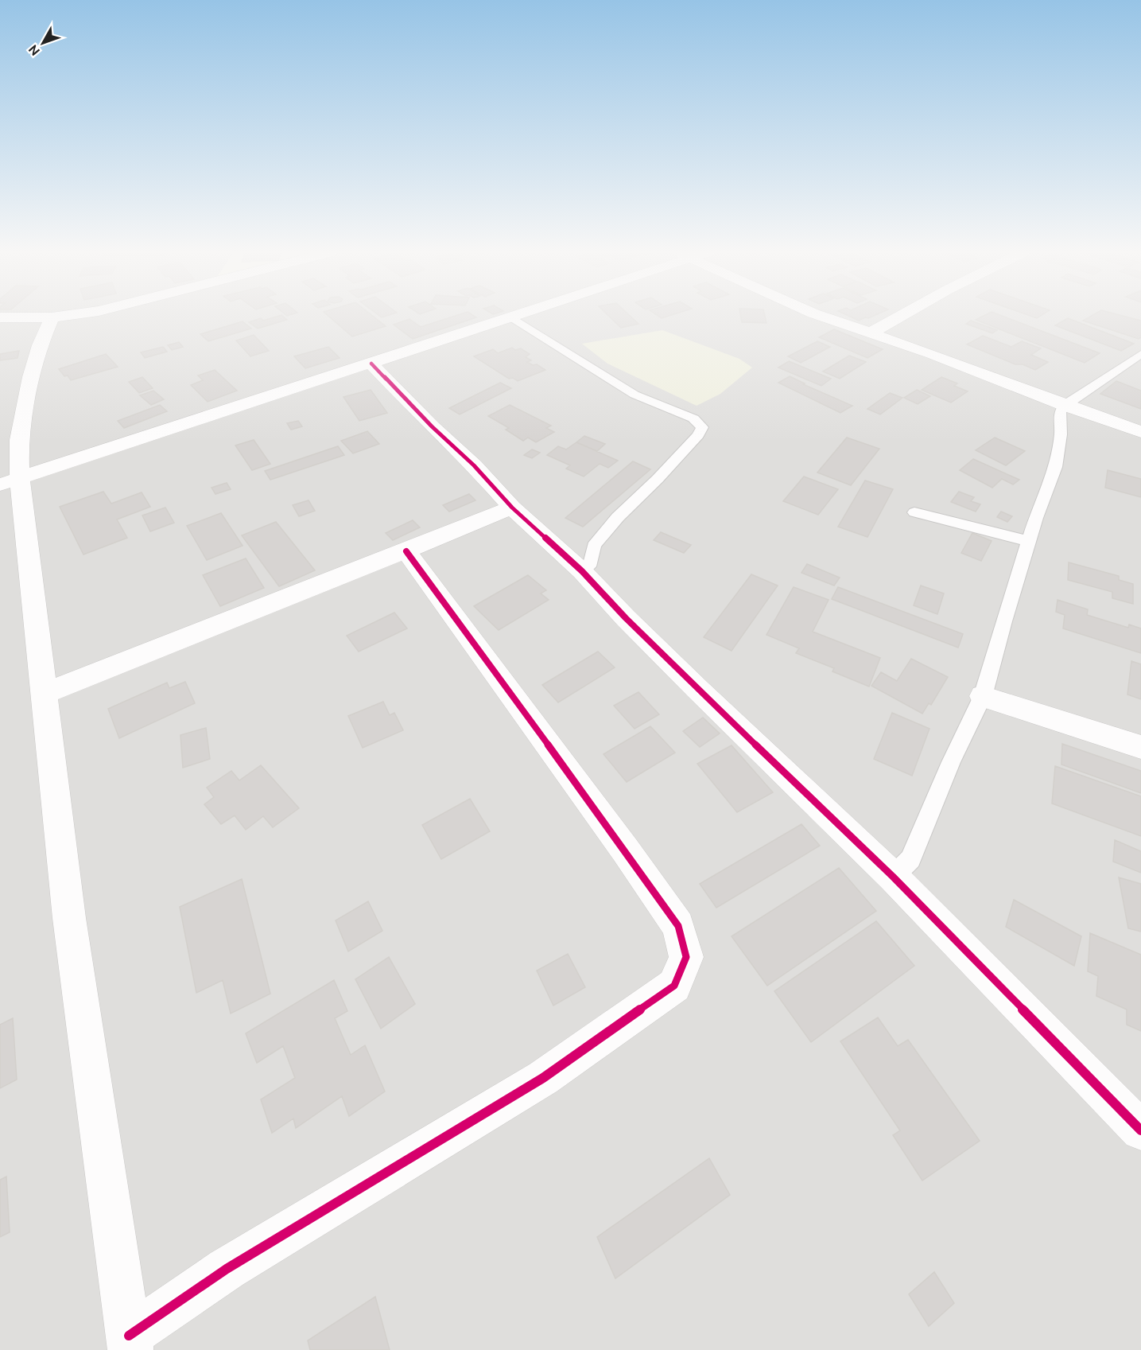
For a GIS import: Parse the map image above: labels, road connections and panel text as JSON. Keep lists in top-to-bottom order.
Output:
{
  "north": "bottom left"
}
